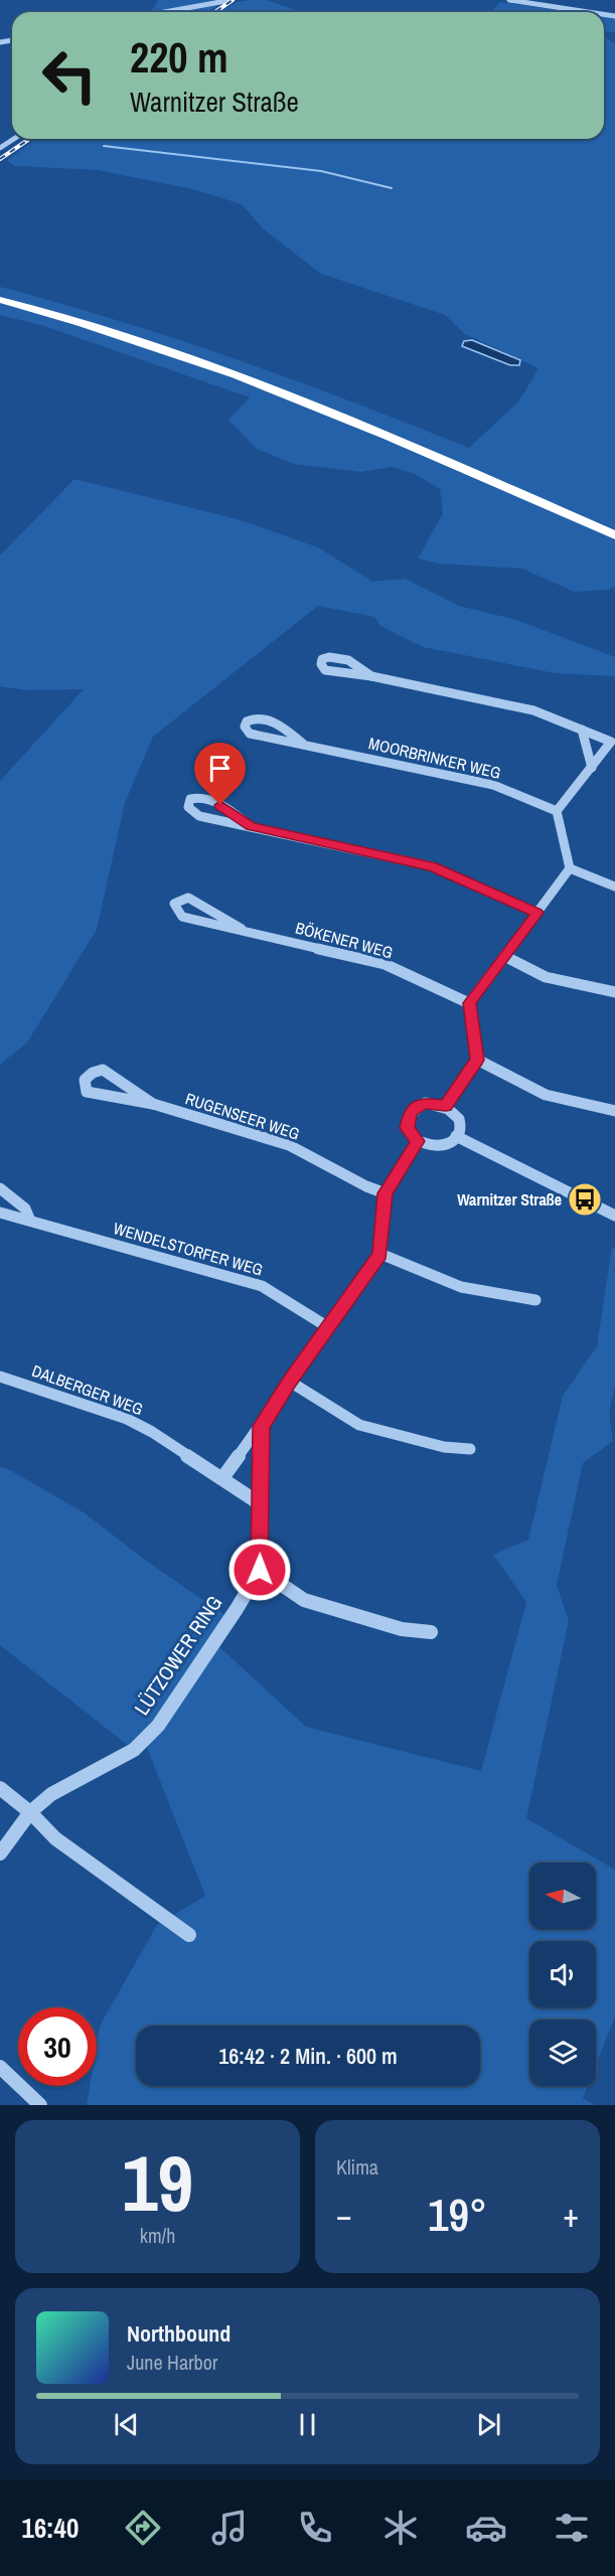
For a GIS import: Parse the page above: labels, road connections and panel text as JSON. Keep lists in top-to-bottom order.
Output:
{
  "streets": {
    "street": [
      "MOORBRINKER WEG",
      "BÖKENER WEG",
      "RUGENSEER WEG",
      "WENDELSTORFER WEG",
      "DALBERGER WEG",
      "LÜTZOWER RING"
    ]
  },
  "places": {
    "bus stop": ["Warnitzer Straße"]
  },
  "north": "left",
  "page": {
    "turn": ["220 m", "Warnitzer Straße"],
    "limit": "30",
    "trip": "16:42 · 2 Min. · 600 m",
    "tile": [
      ["19", "km/h"],
      "Klima"
    ],
    "heat": ["−", "19°", "+"],
    "song": ["Northbound", "June Harbor"],
    "tabs": "16:40"
  }
}
